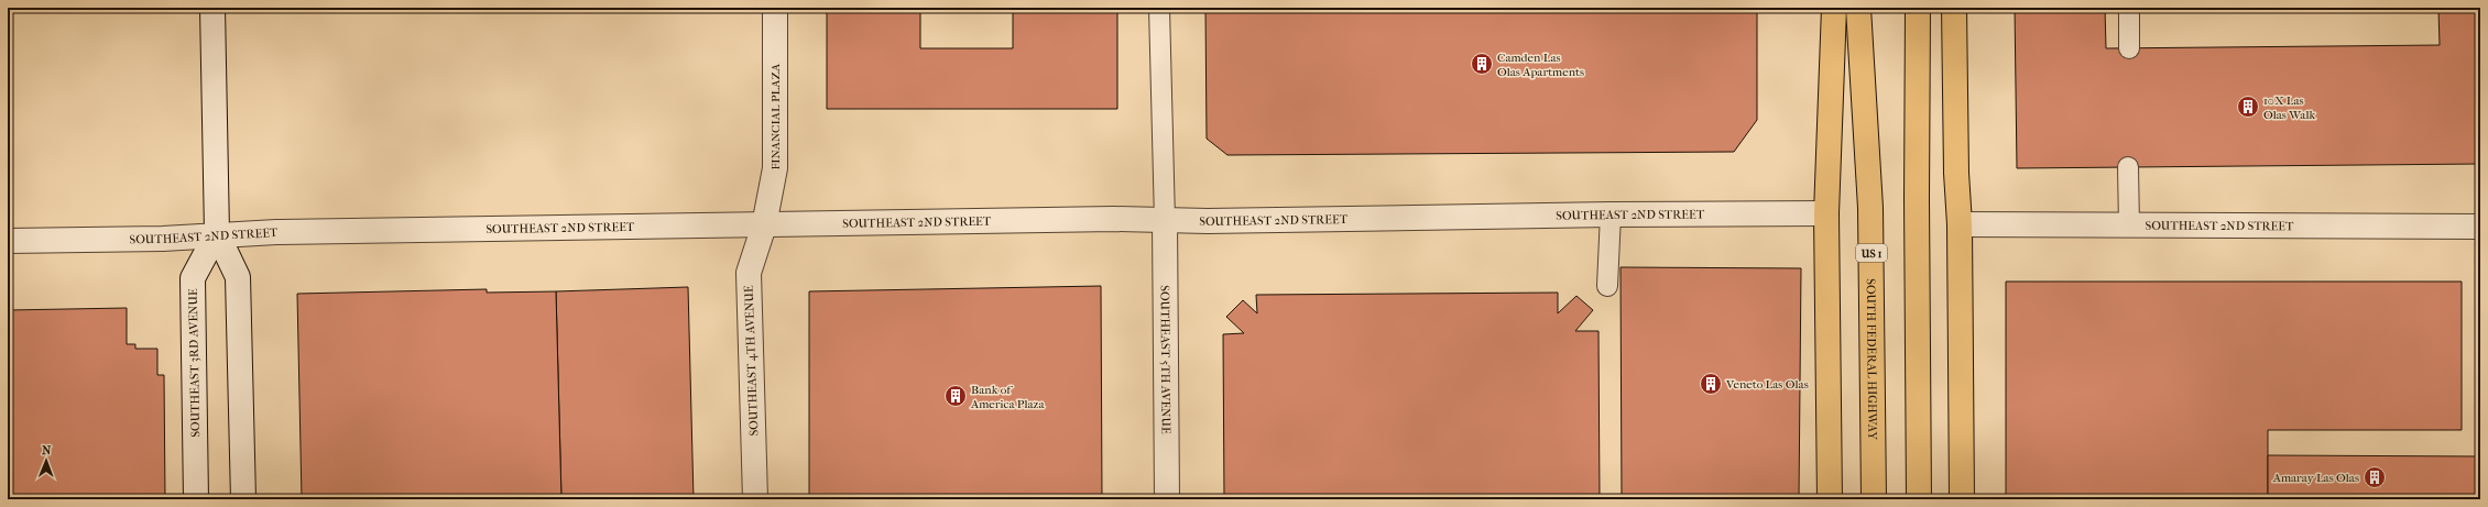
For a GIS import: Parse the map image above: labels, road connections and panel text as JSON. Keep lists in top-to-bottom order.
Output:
{
  "streets": {
    "main road": ["US 1", "SOUTH FEDERAL HIGHWAY"],
    "street": [
      "FINANCIAL PLAZA",
      "SOUTHEAST 2ND STREET",
      "SOUTHEAST 5TH AVENUE",
      "SOUTHEAST 4TH AVENUE",
      "SOUTHEAST 3RD AVENUE"
    ]
  },
  "crossings": [
    ["FINANCIAL PLAZA", "SOUTHEAST 2ND STREET"],
    ["FINANCIAL PLAZA", "SOUTHEAST 4TH AVENUE"],
    ["SOUTHEAST 2ND STREET", "SOUTHEAST 5TH AVENUE"],
    ["SOUTHEAST 2ND STREET", "SOUTHEAST 4TH AVENUE"],
    ["SOUTHEAST 2ND STREET", "SOUTHEAST 3RD AVENUE"]
  ],
  "places": {
    "building": [
      "Camden Las Olas Apartments",
      "10X Las Olas Walk",
      "Veneto Las Olas",
      "Bank of America Plaza",
      "Amaray Las Olas"
    ]
  },
  "north": "top"
}
